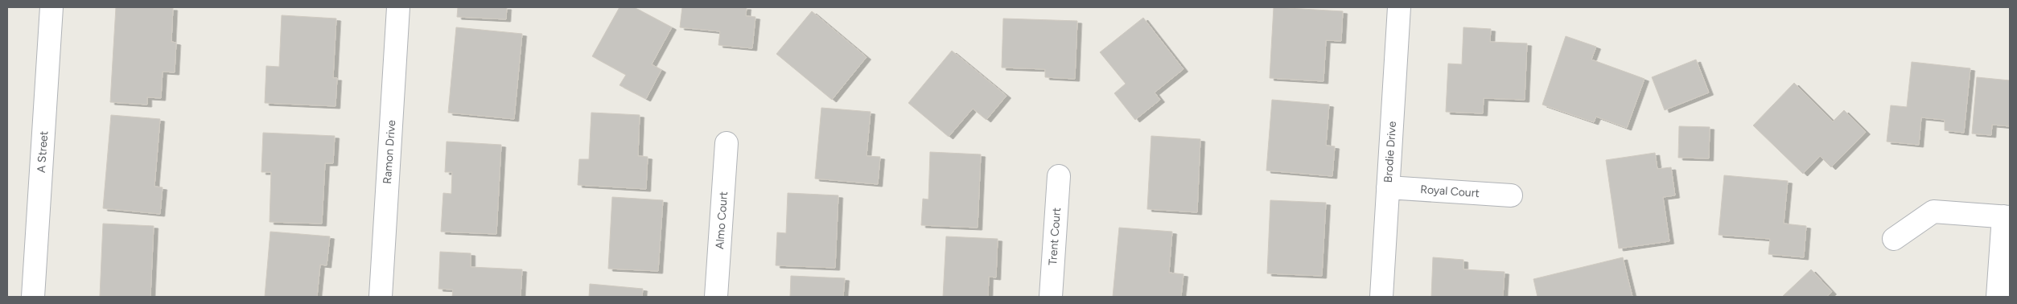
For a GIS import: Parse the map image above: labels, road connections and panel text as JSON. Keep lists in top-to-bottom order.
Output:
{
  "streets": {
    "street": [
      "A Street",
      "Ramon Drive",
      "Brodie Drive",
      "Royal Court",
      "Almo Court",
      "Trent Court"
    ]
  },
  "crossings": [
    ["Brodie Drive", "Royal Court"]
  ]
}
